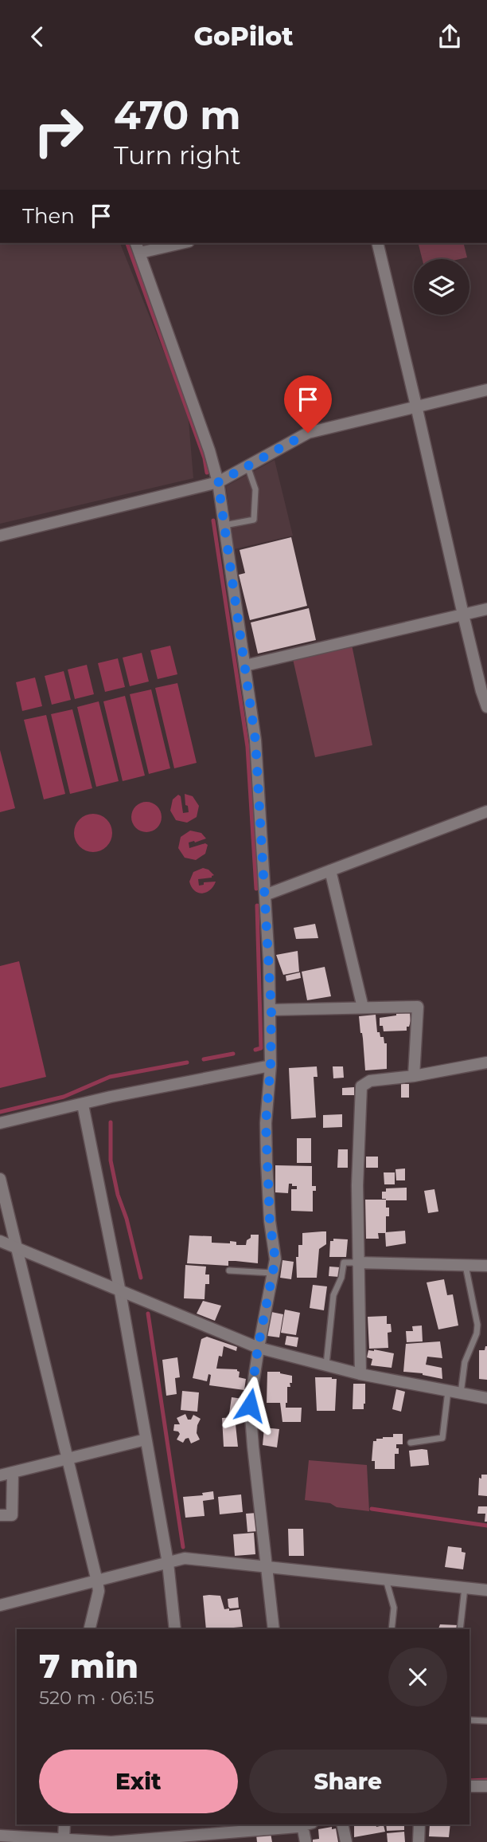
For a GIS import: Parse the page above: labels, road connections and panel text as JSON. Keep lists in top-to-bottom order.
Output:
{
  "page": {
    "header": "GoPilot",
    "turn": ["470 m", "Turn right"],
    "then": "Then",
    "heading": ["7 min", "520 m · 06:15"],
    "buttons": ["Exit", "Share"]
  }
}
